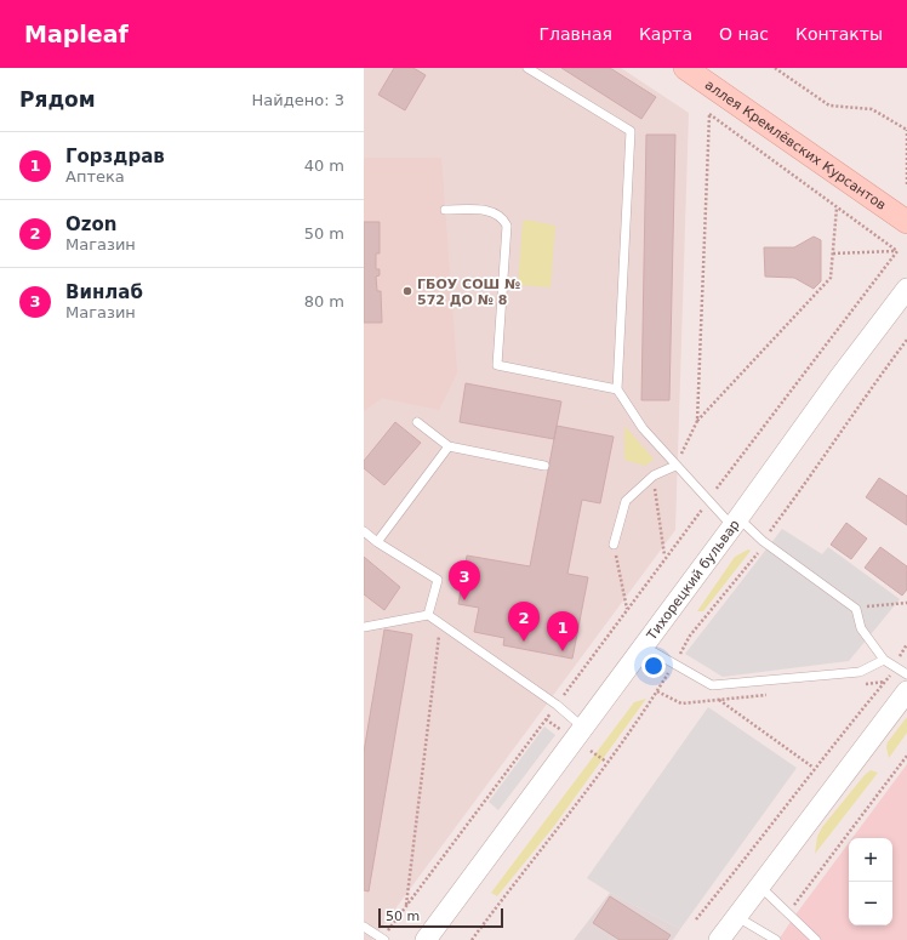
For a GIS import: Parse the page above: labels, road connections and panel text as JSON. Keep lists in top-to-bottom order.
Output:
{
  "streets": {
    "main road": ["аллея Кремлёвских Курсантов"],
    "street": ["Тихорецкий бульвар"]
  },
  "places": ["ГБОУ СОШ № 572 ДО № 8"],
  "scale_bar": "50 m",
  "page": {
    "header": "Mapleaf",
    "nav": [
      "Главная",
      "Карта",
      "О нас",
      "Контакты"
    ],
    "heading": ["Рядом", "Найдено: 3"],
    "list": [
      {
        "mark": "1",
        "name": "Горздрав",
        "note": "Аптека",
        "value": "40 m"
      },
      {
        "mark": "2",
        "name": "Ozon",
        "note": "Магазин",
        "value": "50 m"
      },
      {
        "mark": "3",
        "name": "Винлаб",
        "note": "Магазин",
        "value": "80 m"
      }
    ],
    "pins": ["3", "2", "1"],
    "map_buttons": ["+", "−"],
    "scale": "50 m"
  }
}
